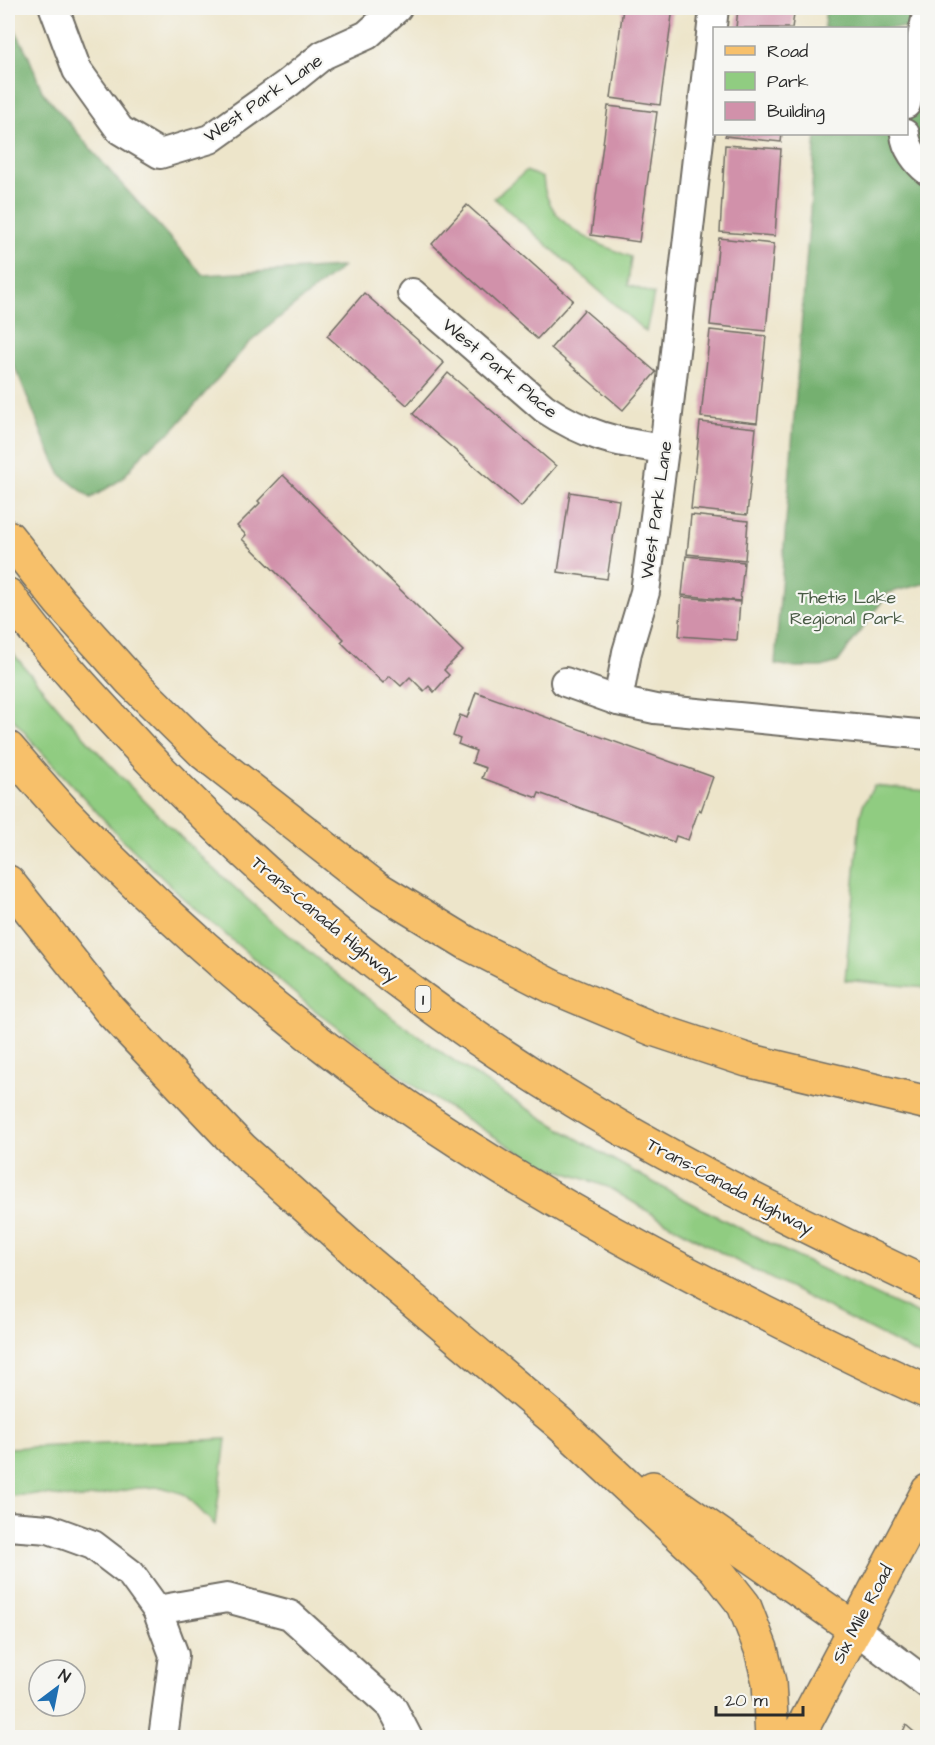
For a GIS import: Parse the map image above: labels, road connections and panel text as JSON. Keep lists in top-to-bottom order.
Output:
{
  "streets": {
    "main road": ["Trans-Canada Highway", "1", "Six Mile Road"],
    "street": ["West Park Lane", "West Park Place"]
  },
  "crossings": [
    ["West Park Lane", "West Park Place"]
  ],
  "parks": ["Thetis Lake Regional Park"],
  "legend": ["Road", "Park", "Building"],
  "scale_bar": "20 m",
  "north": "top right"
}
